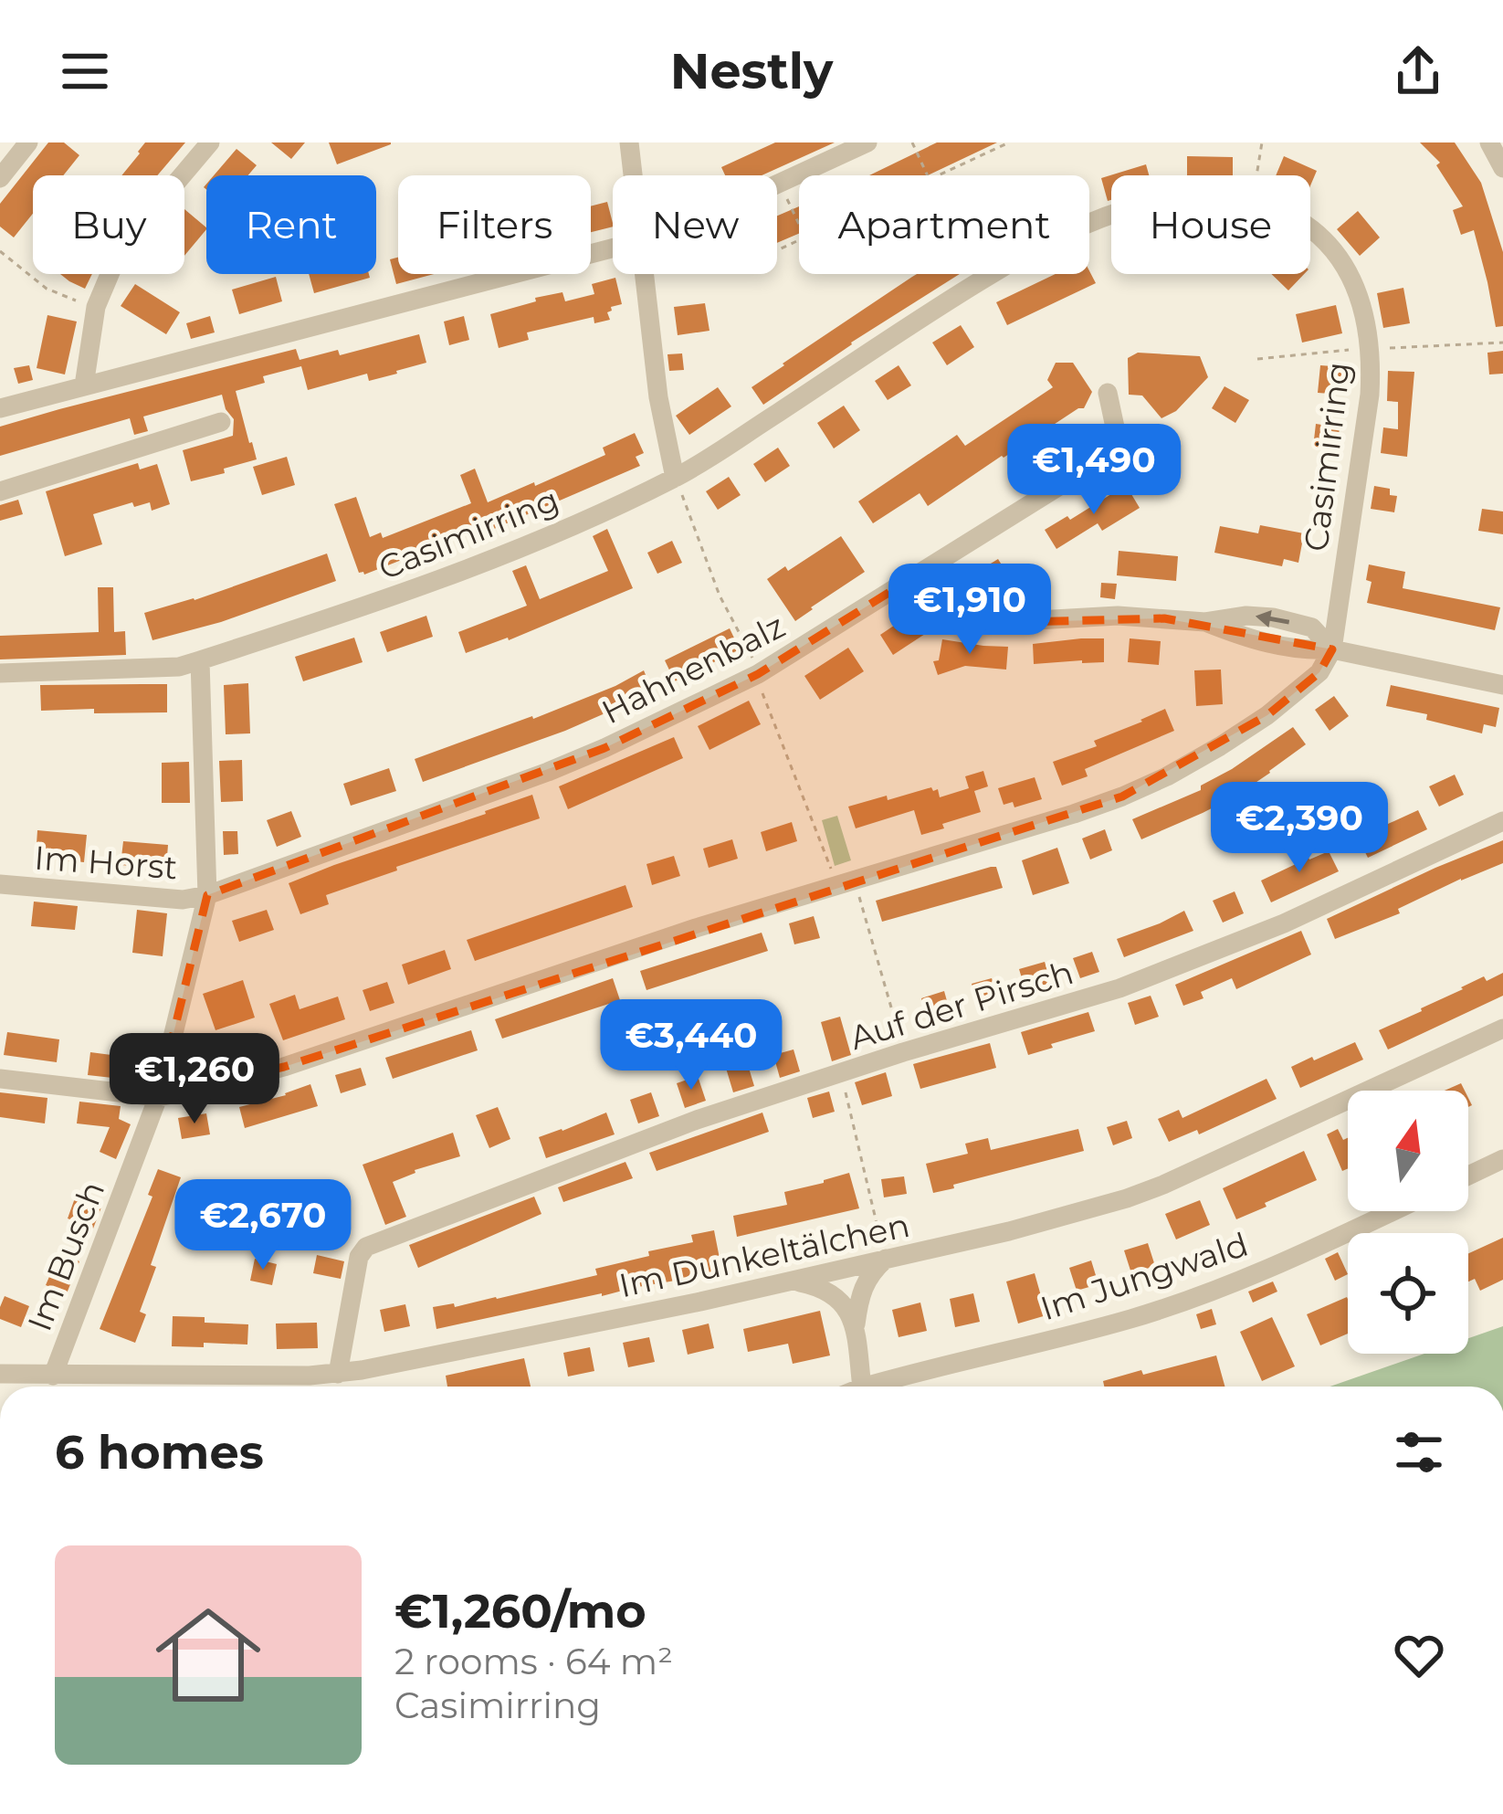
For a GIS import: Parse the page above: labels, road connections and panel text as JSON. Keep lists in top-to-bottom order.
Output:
{
  "streets": {
    "street": [
      "Casimirring",
      "Hahnenbalz",
      "Im Horst",
      "Auf der Pirsch",
      "Im Dunkeltälchen",
      "Im Busch",
      "Im Jungwald"
    ]
  },
  "crossings": [
    ["Casimirring", "Im Busch"],
    ["Hahnenbalz", "Im Horst"],
    ["Auf der Pirsch", "Im Dunkeltälchen"],
    ["Im Dunkeltälchen", "Im Busch"]
  ],
  "north": "top",
  "page": {
    "header": "Nestly",
    "chip": [
      "Buy",
      "Rent",
      "Filters",
      "New",
      "Apartment",
      "House"
    ],
    "price": [
      "€1,490",
      "€1,910",
      "€2,390",
      "€3,440",
      "€1,260",
      "€2,670"
    ],
    "heading": "6 homes",
    "list": [
      {
        "name": "€1,260/mo",
        "note": "2 rooms · 64 m² · Casimirring"
      }
    ]
  }
}
